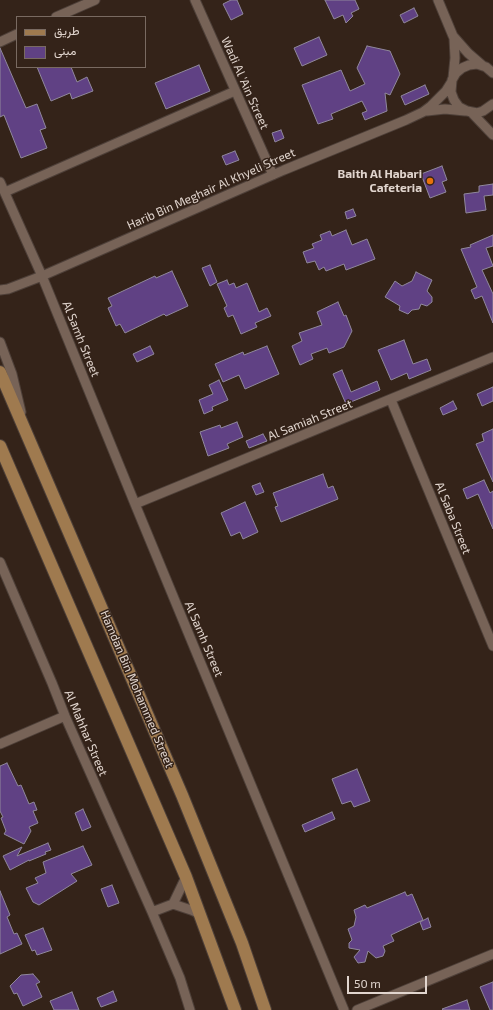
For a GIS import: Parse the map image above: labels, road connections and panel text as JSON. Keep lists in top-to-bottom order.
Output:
{
  "streets": {
    "main road": ["Hamdan Bin Mohammed Street"],
    "street": [
      "Wadi Al 'Ain Street",
      "Harib Bin Meghair Al Khyeli Street",
      "Al Samh Street",
      "Al Samiah Street",
      "Al Saba Street",
      "Al Mahhar Street"
    ]
  },
  "crossings": [
    ["Wadi Al 'Ain Street", "Harib Bin Meghair Al Khyeli Street"],
    ["Harib Bin Meghair Al Khyeli Street", "Al Samh Street"],
    ["Al Samh Street", "Al Samiah Street"],
    ["Al Samiah Street", "Al Saba Street"]
  ],
  "places": ["Baith Al Habari Cafeteria"],
  "legend": ["طريق", "مبنى"],
  "scale_bar": "50 m"
}
